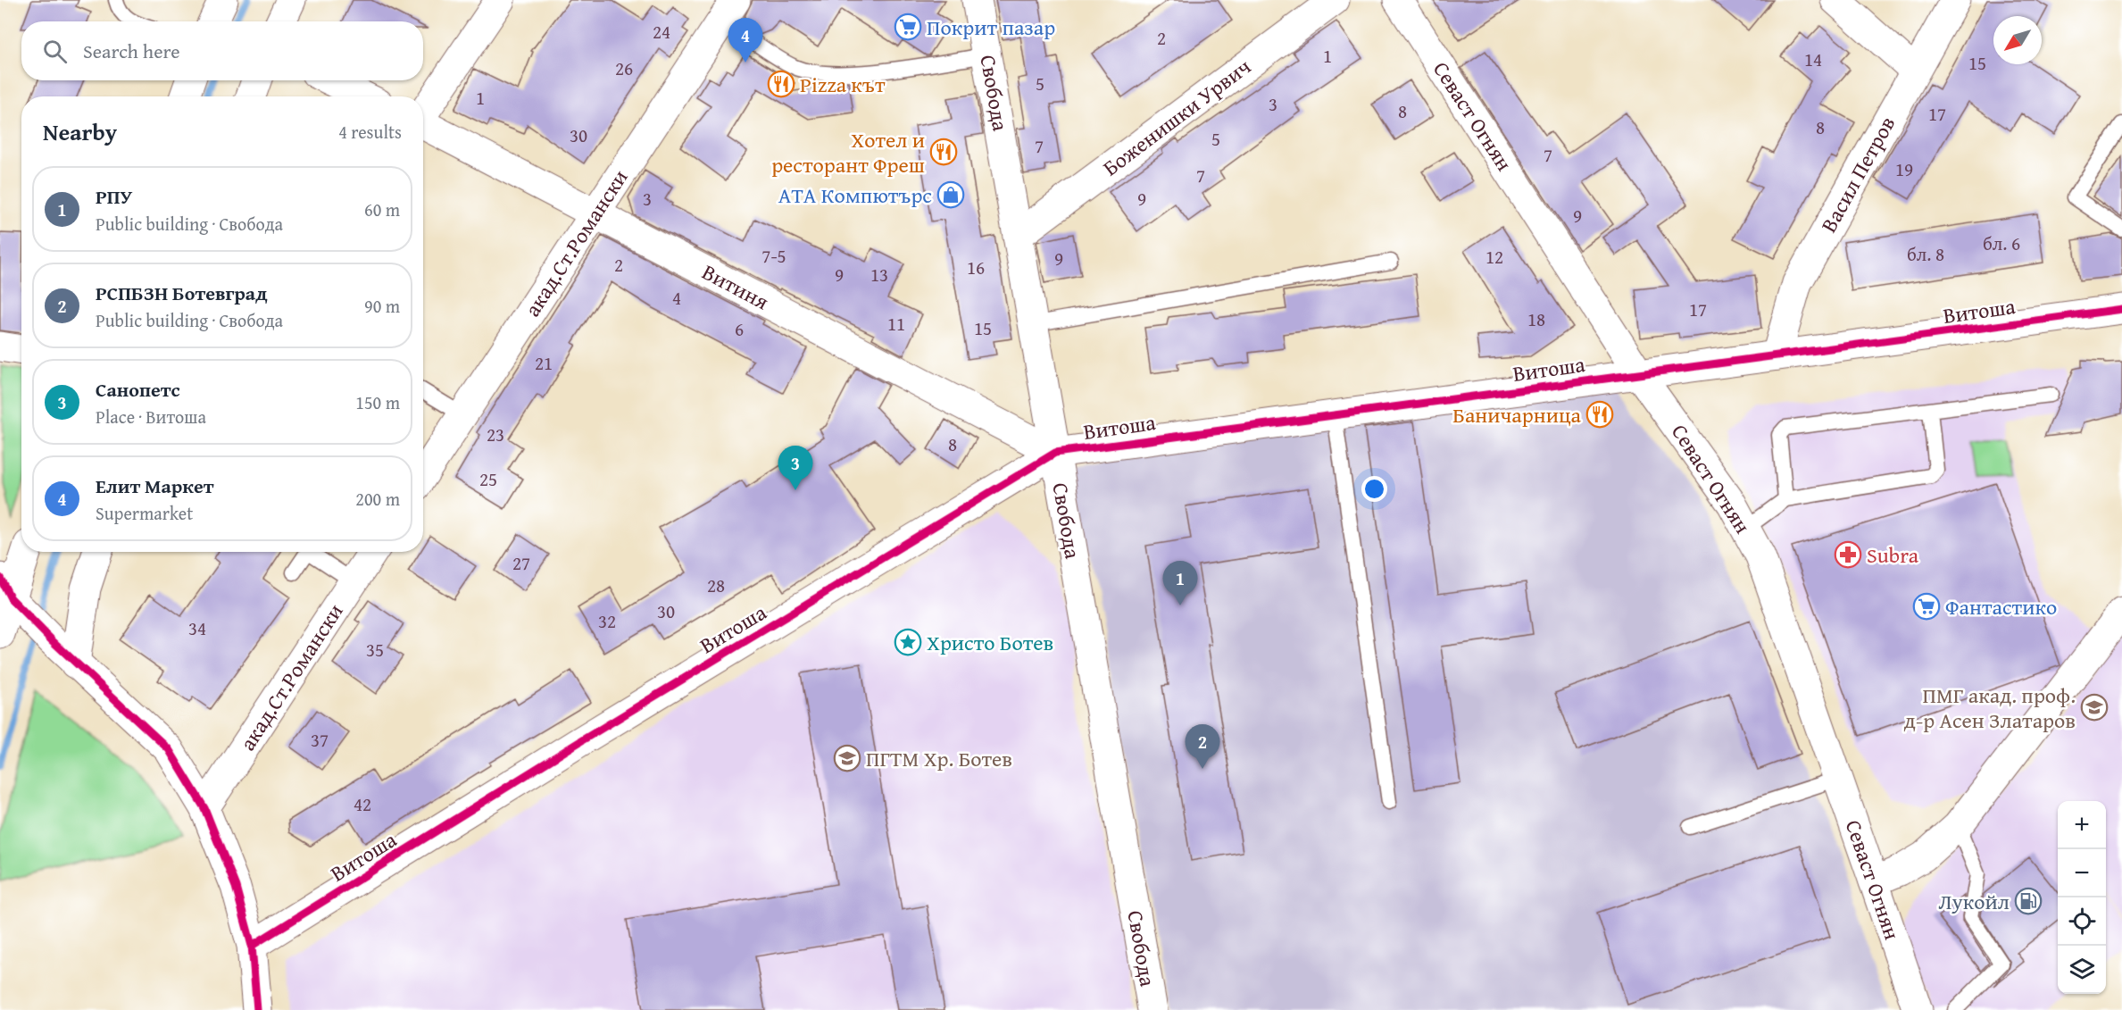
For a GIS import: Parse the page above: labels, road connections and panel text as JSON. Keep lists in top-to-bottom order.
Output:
{
  "streets": {
    "street": [
      "Свобода",
      "Севаст Огнян",
      "Боженишки Урвич",
      "Васил Петров",
      "акад.Ст.Романски",
      "Витиня",
      "Витоша"
    ]
  },
  "crossings": [
    ["Свобода", "Боженишки Урвич"],
    ["Свобода", "Витиня"],
    ["Свобода", "Витоша"],
    ["Севаст Огнян", "Витоша"],
    ["Васил Петров", "Витоша"],
    ["акад.Ст.Романски", "Витиня"],
    ["Витиня", "Витоша"]
  ],
  "places": {
    "supermarket": ["Покрит пазар", "Фантастико"],
    "restaurant": ["Pizza кът", "Хотел и ресторант Фреш", "Баничарница"],
    "shop": ["АТА Компютърс"],
    "pharmacy": ["Subra"],
    "place": ["Христо Ботев"],
    "school or university": ["ПМГ акад. проф. д-р Асен Златаров", "ПГТМ Хр. Ботев"],
    "fuel station": ["Лукойл"]
  },
  "house_numbers": [
    "24",
    "2",
    "1",
    "14",
    "15",
    "26",
    "5",
    "1",
    "3",
    "8",
    "17",
    "8",
    "30",
    "5",
    "7",
    "7",
    "19",
    "7",
    "3",
    "9",
    "9",
    "бл. 6",
    "бл. 8",
    "7-5",
    "12",
    "9",
    "2",
    "16",
    "9",
    "13",
    "4",
    "17",
    "18",
    "11",
    "15",
    "6",
    "21",
    "23",
    "8",
    "25",
    "27",
    "28",
    "30",
    "32",
    "34",
    "35",
    "37",
    "42"
  ],
  "north": "bottom left",
  "page": {
    "pins": [
      "4",
      "3",
      "1",
      "2"
    ],
    "search": "Search here",
    "heading": ["Nearby", "4 results"],
    "list": [
      {
        "mark": "1",
        "name": "РПУ",
        "note": "Public building · Свобода",
        "value": "60 m"
      },
      {
        "mark": "2",
        "name": "РСПБЗН Ботевград",
        "note": "Public building · Свобода",
        "value": "90 m"
      },
      {
        "mark": "3",
        "name": "Санопетс",
        "note": "Place · Витоша",
        "value": "150 m"
      },
      {
        "mark": "4",
        "name": "Елит Маркет",
        "note": "Supermarket",
        "value": "200 m"
      }
    ],
    "map_buttons": ["+", "−"]
  }
}
